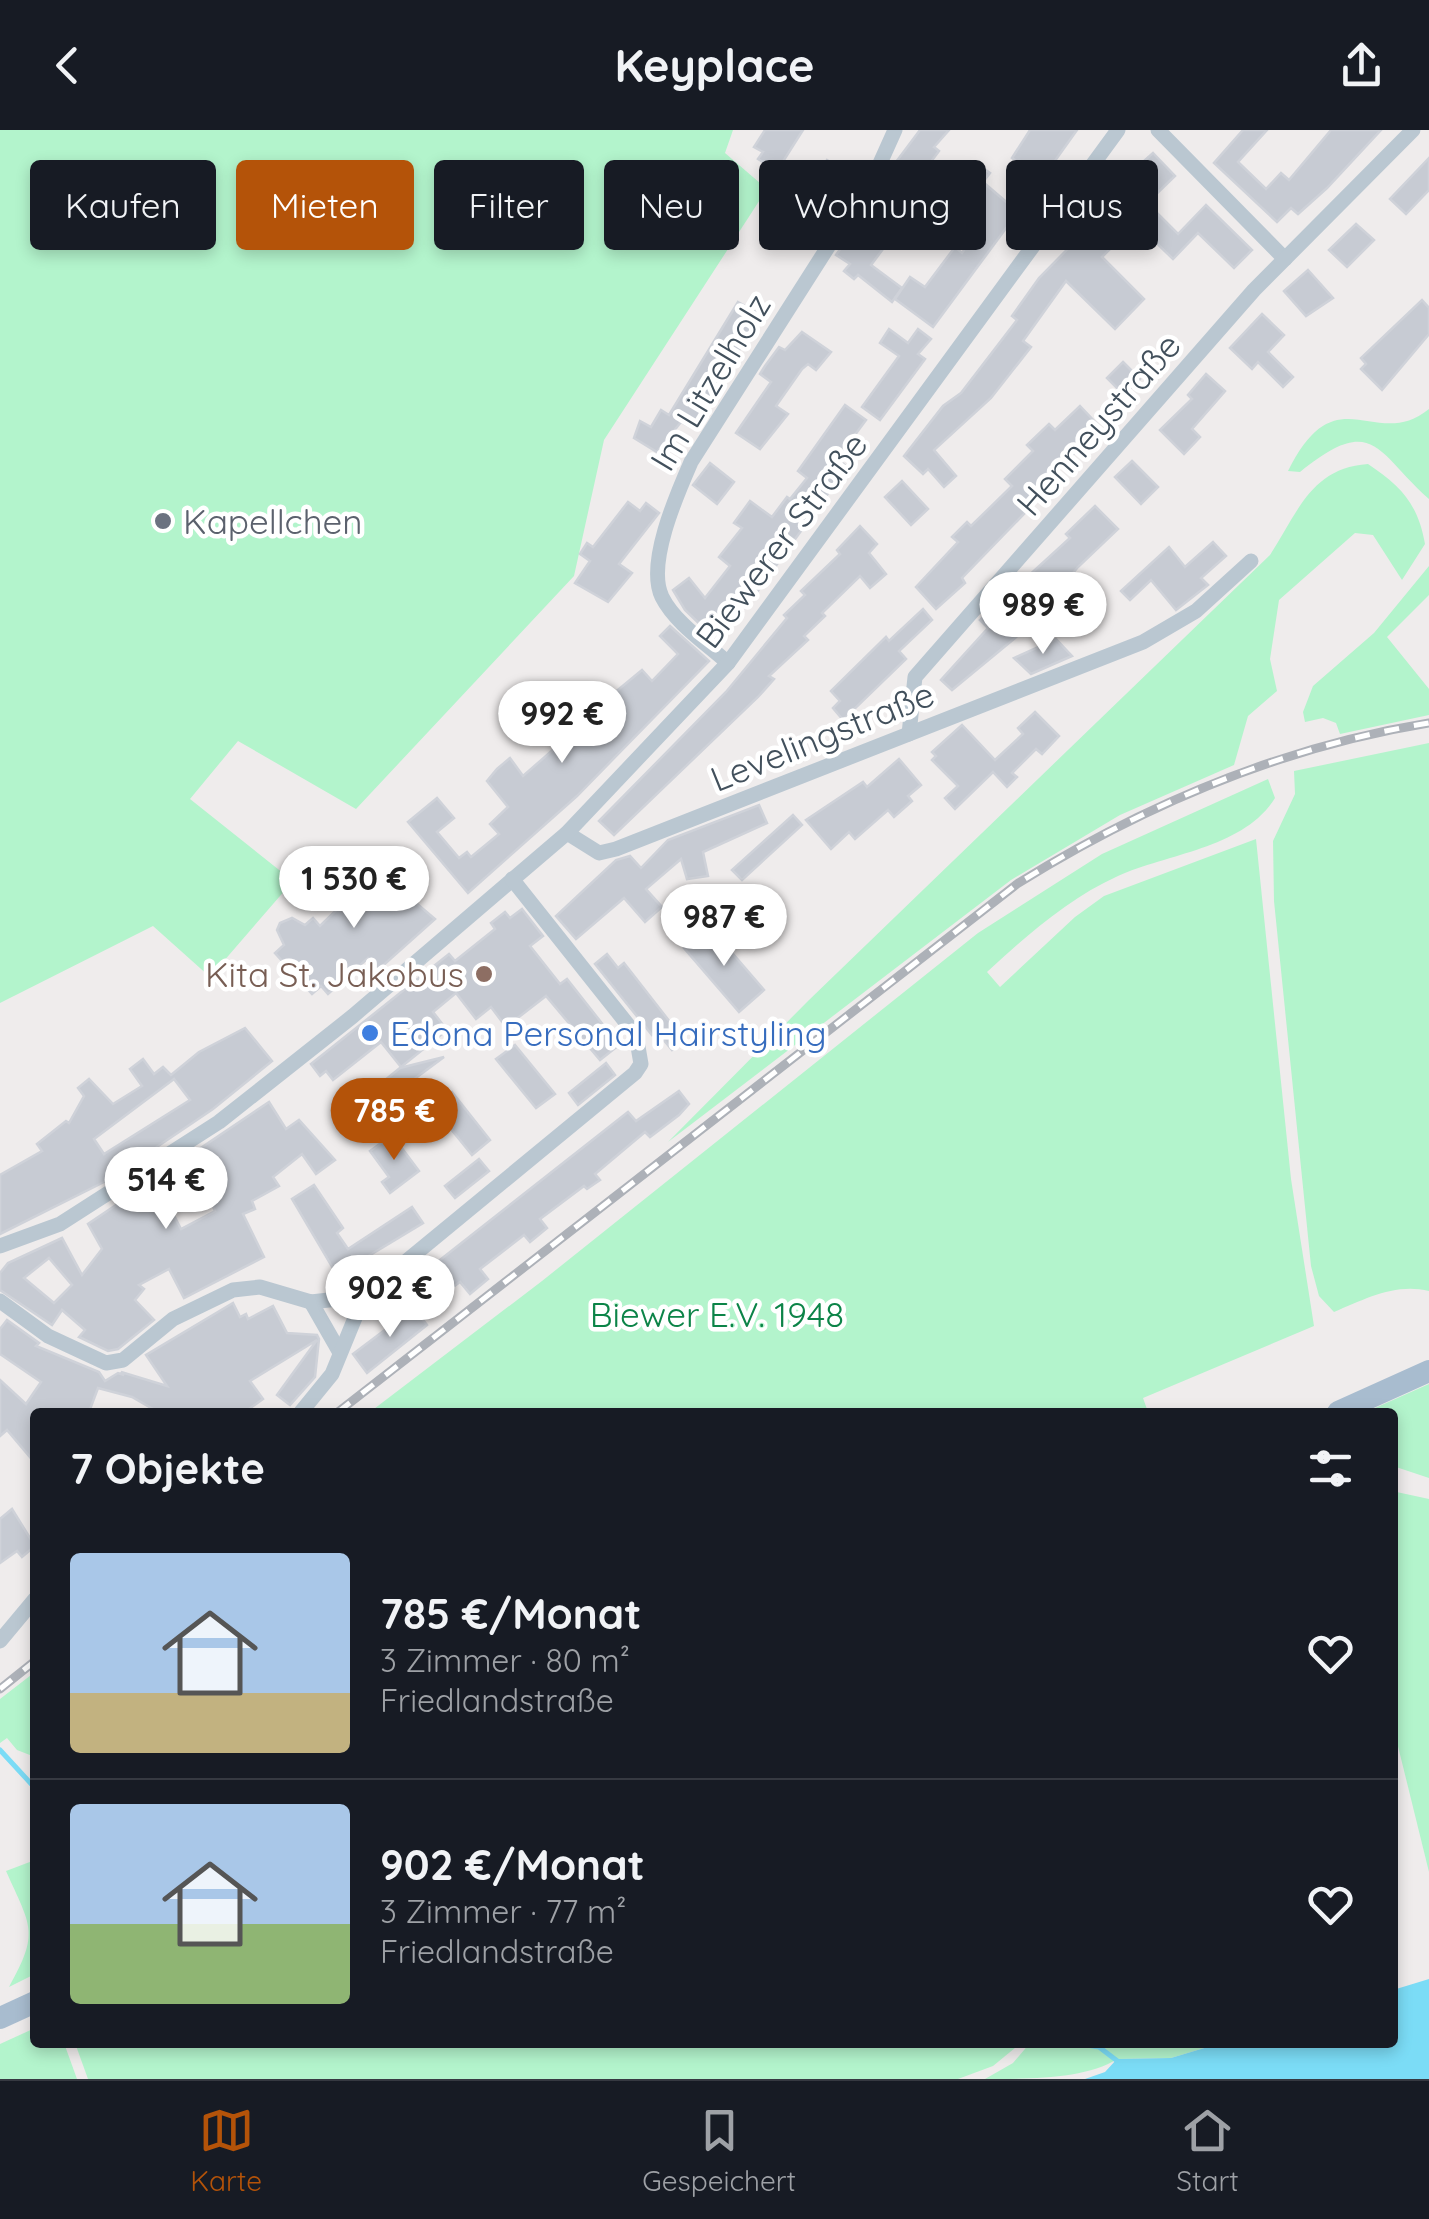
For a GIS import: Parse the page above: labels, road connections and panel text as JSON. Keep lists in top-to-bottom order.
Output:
{
  "streets": {
    "street": [
      "Im Litzelholz",
      "Henneystraße",
      "Biewerer Straße",
      "Levelingstraße"
    ]
  },
  "crossings": [
    ["Im Litzelholz", "Biewerer Straße"],
    ["Henneystraße", "Levelingstraße"],
    ["Biewerer Straße", "Levelingstraße"]
  ],
  "parks": ["Biewer E.V. 1948"],
  "places": ["Kapellchen", "Kita St. Jakobus", "Edona Personal Hairstyling"],
  "page": {
    "header": "Keyplace",
    "chip": [
      "Kaufen",
      "Mieten",
      "Filter",
      "Neu",
      "Wohnung",
      "Haus"
    ],
    "price": [
      "989 €",
      "992 €",
      "1 530 €",
      "987 €",
      "785 €",
      "514 €",
      "902 €"
    ],
    "heading": "7 Objekte",
    "list": [
      {
        "name": "785 €/Monat",
        "note": "3 Zimmer · 80 m² · Friedlandstraße"
      },
      {
        "name": "902 €/Monat",
        "note": "3 Zimmer · 77 m² · Friedlandstraße"
      }
    ],
    "tabs": ["Karte", "Gespeichert", "Start"]
  }
}
